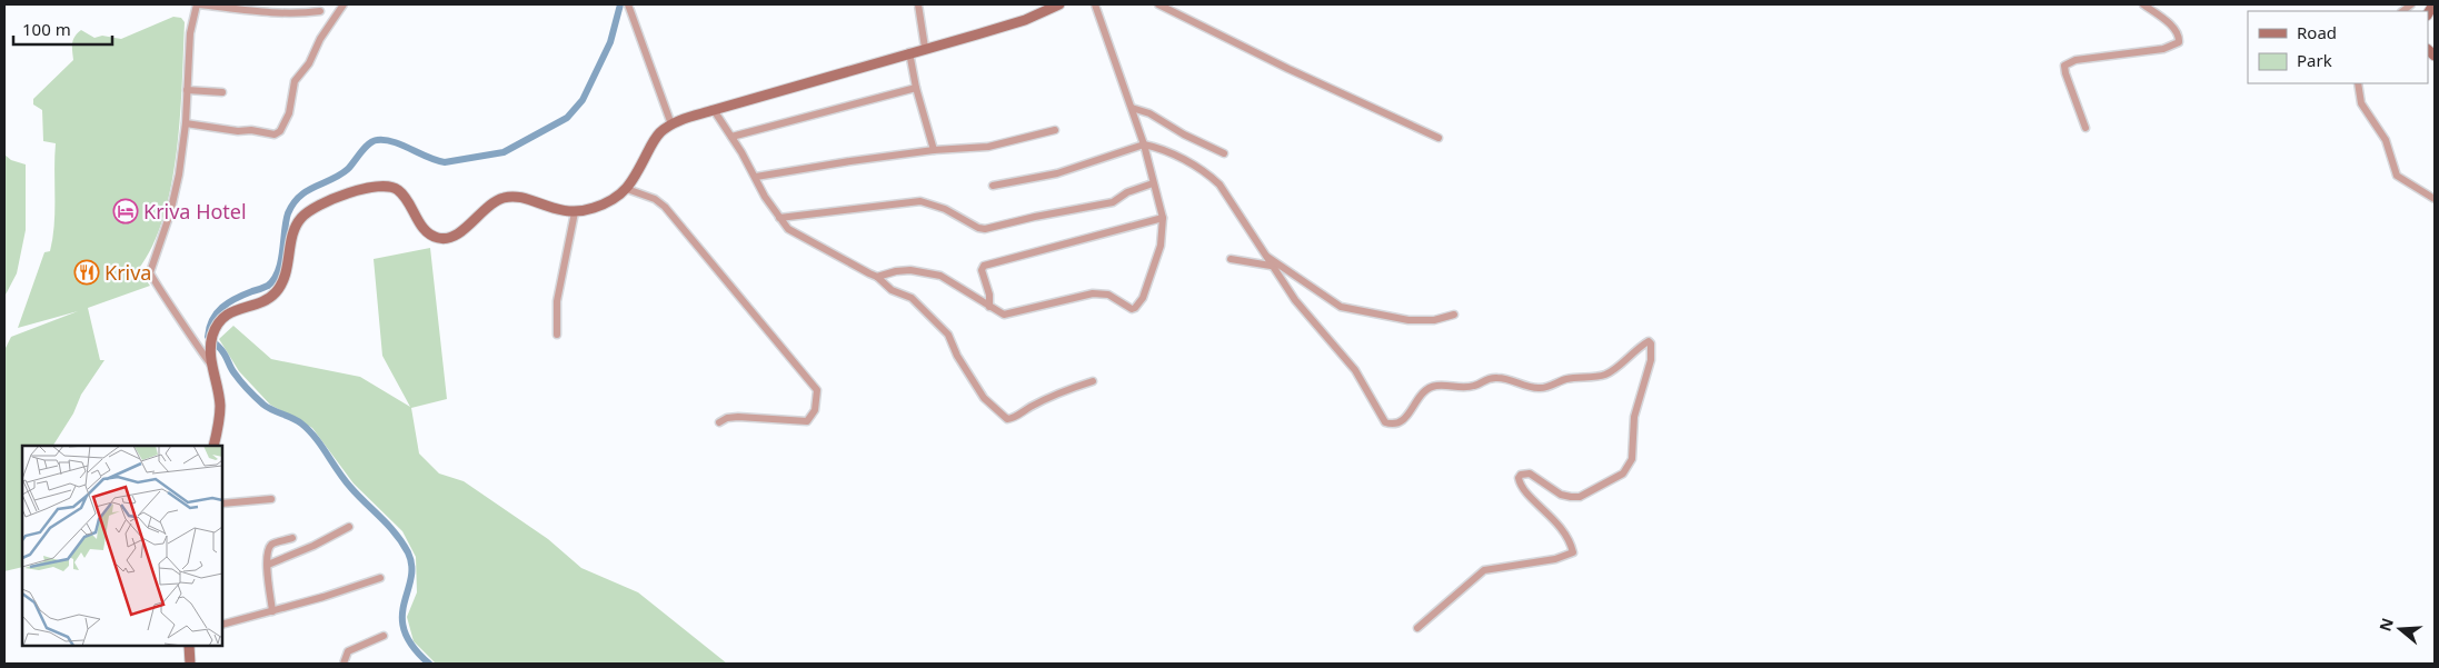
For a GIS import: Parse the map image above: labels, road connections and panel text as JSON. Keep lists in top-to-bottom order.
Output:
{
  "places": {
    "hotel": ["Kriva Hotel"],
    "restaurant": ["Kriva"]
  },
  "legend": ["Road", "Park"],
  "scale_bar": "100 m",
  "north": "left"
}
